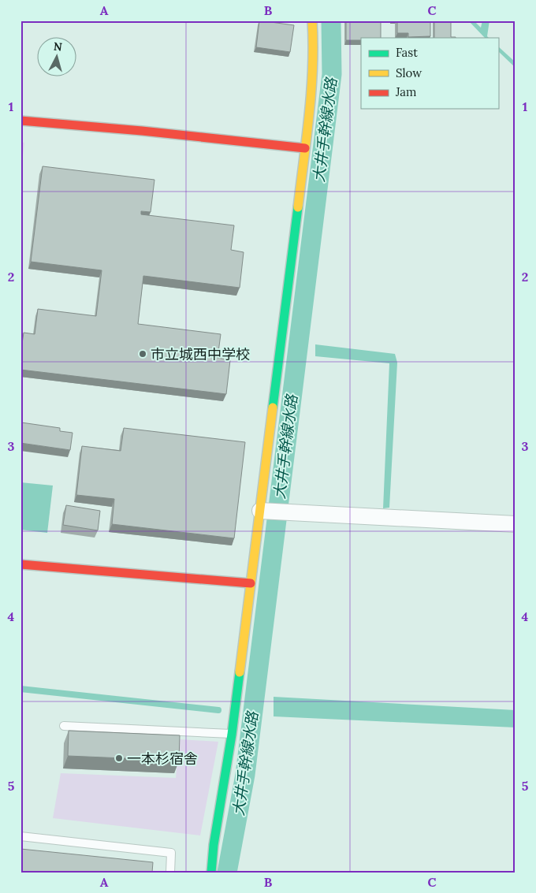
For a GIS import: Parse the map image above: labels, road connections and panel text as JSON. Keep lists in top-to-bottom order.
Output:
{
  "water": ["大井手幹線水路"],
  "places": ["市立城西中学校", "一本杉宿舎"],
  "legend": ["Fast", "Slow", "Jam"],
  "north": "top",
  "grid": {
    "columns": ["A", "B", "C"],
    "rows": [
      "1",
      "2",
      "3",
      "4",
      "5"
    ]
  }
}
